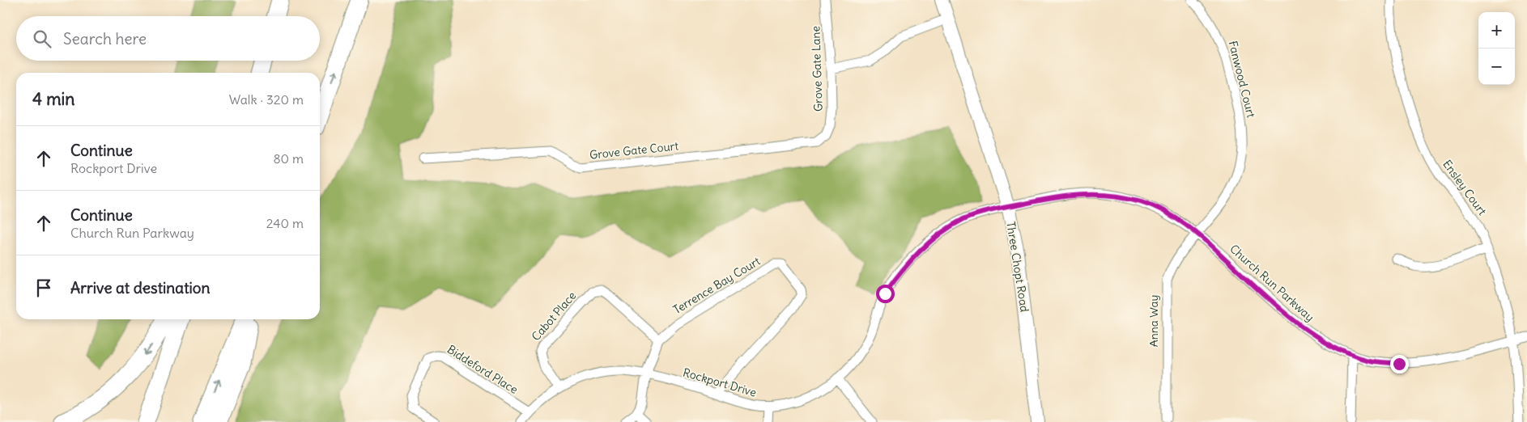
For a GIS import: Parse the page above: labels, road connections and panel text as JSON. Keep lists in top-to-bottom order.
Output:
{
  "streets": {
    "main road": ["Three Chopt Road"],
    "street": [
      "Grove Gate Lane",
      "Fanwood Court",
      "Grove Gate Court",
      "Ensley Court",
      "Church Run Parkway",
      "Terrence Bay Court",
      "Cabot Place",
      "Anna Way",
      "Biddeford Place",
      "Rockport Drive"
    ]
  },
  "crossings": [
    ["Grove Gate Lane", "Grove Gate Court"],
    ["Fanwood Court", "Church Run Parkway"],
    ["Fanwood Court", "Anna Way"],
    ["Ensley Court", "Church Run Parkway"],
    ["Three Chopt Road", "Church Run Parkway"],
    ["Three Chopt Road", "Rockport Drive"],
    ["Church Run Parkway", "Anna Way"],
    ["Church Run Parkway", "Rockport Drive"],
    ["Terrence Bay Court", "Cabot Place"],
    ["Terrence Bay Court", "Rockport Drive"],
    ["Cabot Place", "Rockport Drive"],
    ["Biddeford Place", "Rockport Drive"]
  ],
  "page": {
    "map_buttons": ["+", "−"],
    "search": "Search here",
    "heading": ["4 min", "Walk · 320 m"],
    "list": [
      ["Continue", "Rockport Drive", "80 m"],
      ["Continue", "Church Run Parkway", "240 m"],
      "Arrive at destination"
    ]
  }
}
